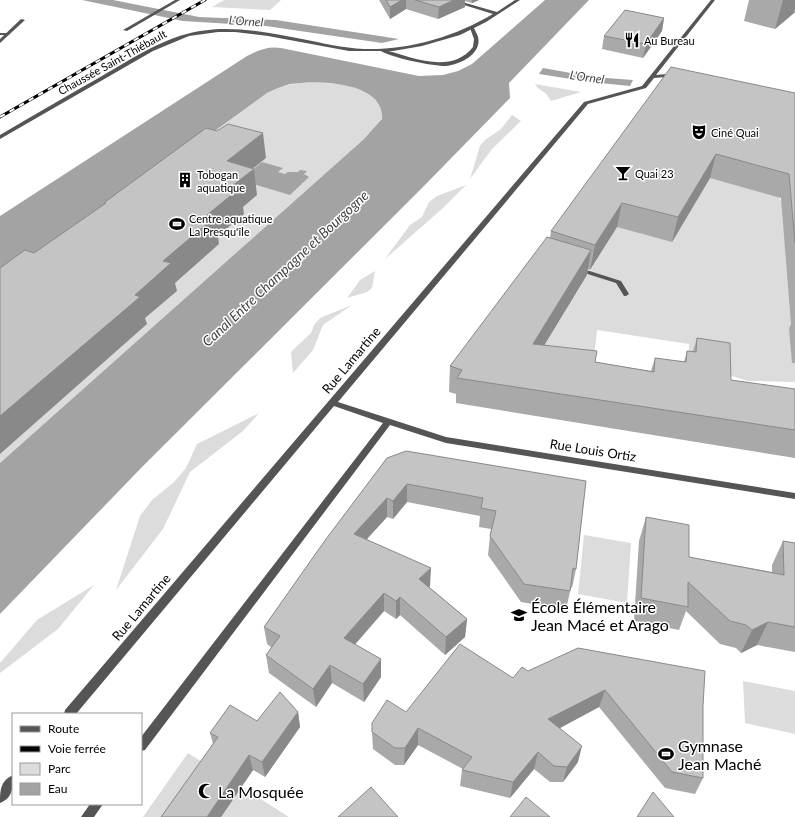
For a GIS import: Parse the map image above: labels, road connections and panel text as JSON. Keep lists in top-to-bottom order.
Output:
{
  "streets": {
    "street": ["Chaussée Saint-Thiébault", "Rue Lamartine", "Rue Louis Ortiz"]
  },
  "crossings": [
    ["Rue Lamartine", "Rue Louis Ortiz"]
  ],
  "water": ["L'Ornel", "Canal Entre Champagne et Bourgogne"],
  "places": {
    "restaurant": ["Au Bureau"],
    "theatre": ["Ciné Quai"],
    "bar": ["Quai 23"],
    "building": ["Tobogan aquatique"],
    "sports": ["Centre aquatique La Presqu'île", "Gymnase Jean Maché"],
    "school or university": ["École Élémentaire Jean Macé et Arago"],
    "mosque": ["La Mosquée"]
  },
  "legend": [
    "Route",
    "Voie ferrée",
    "Parc",
    "Eau"
  ]
}
